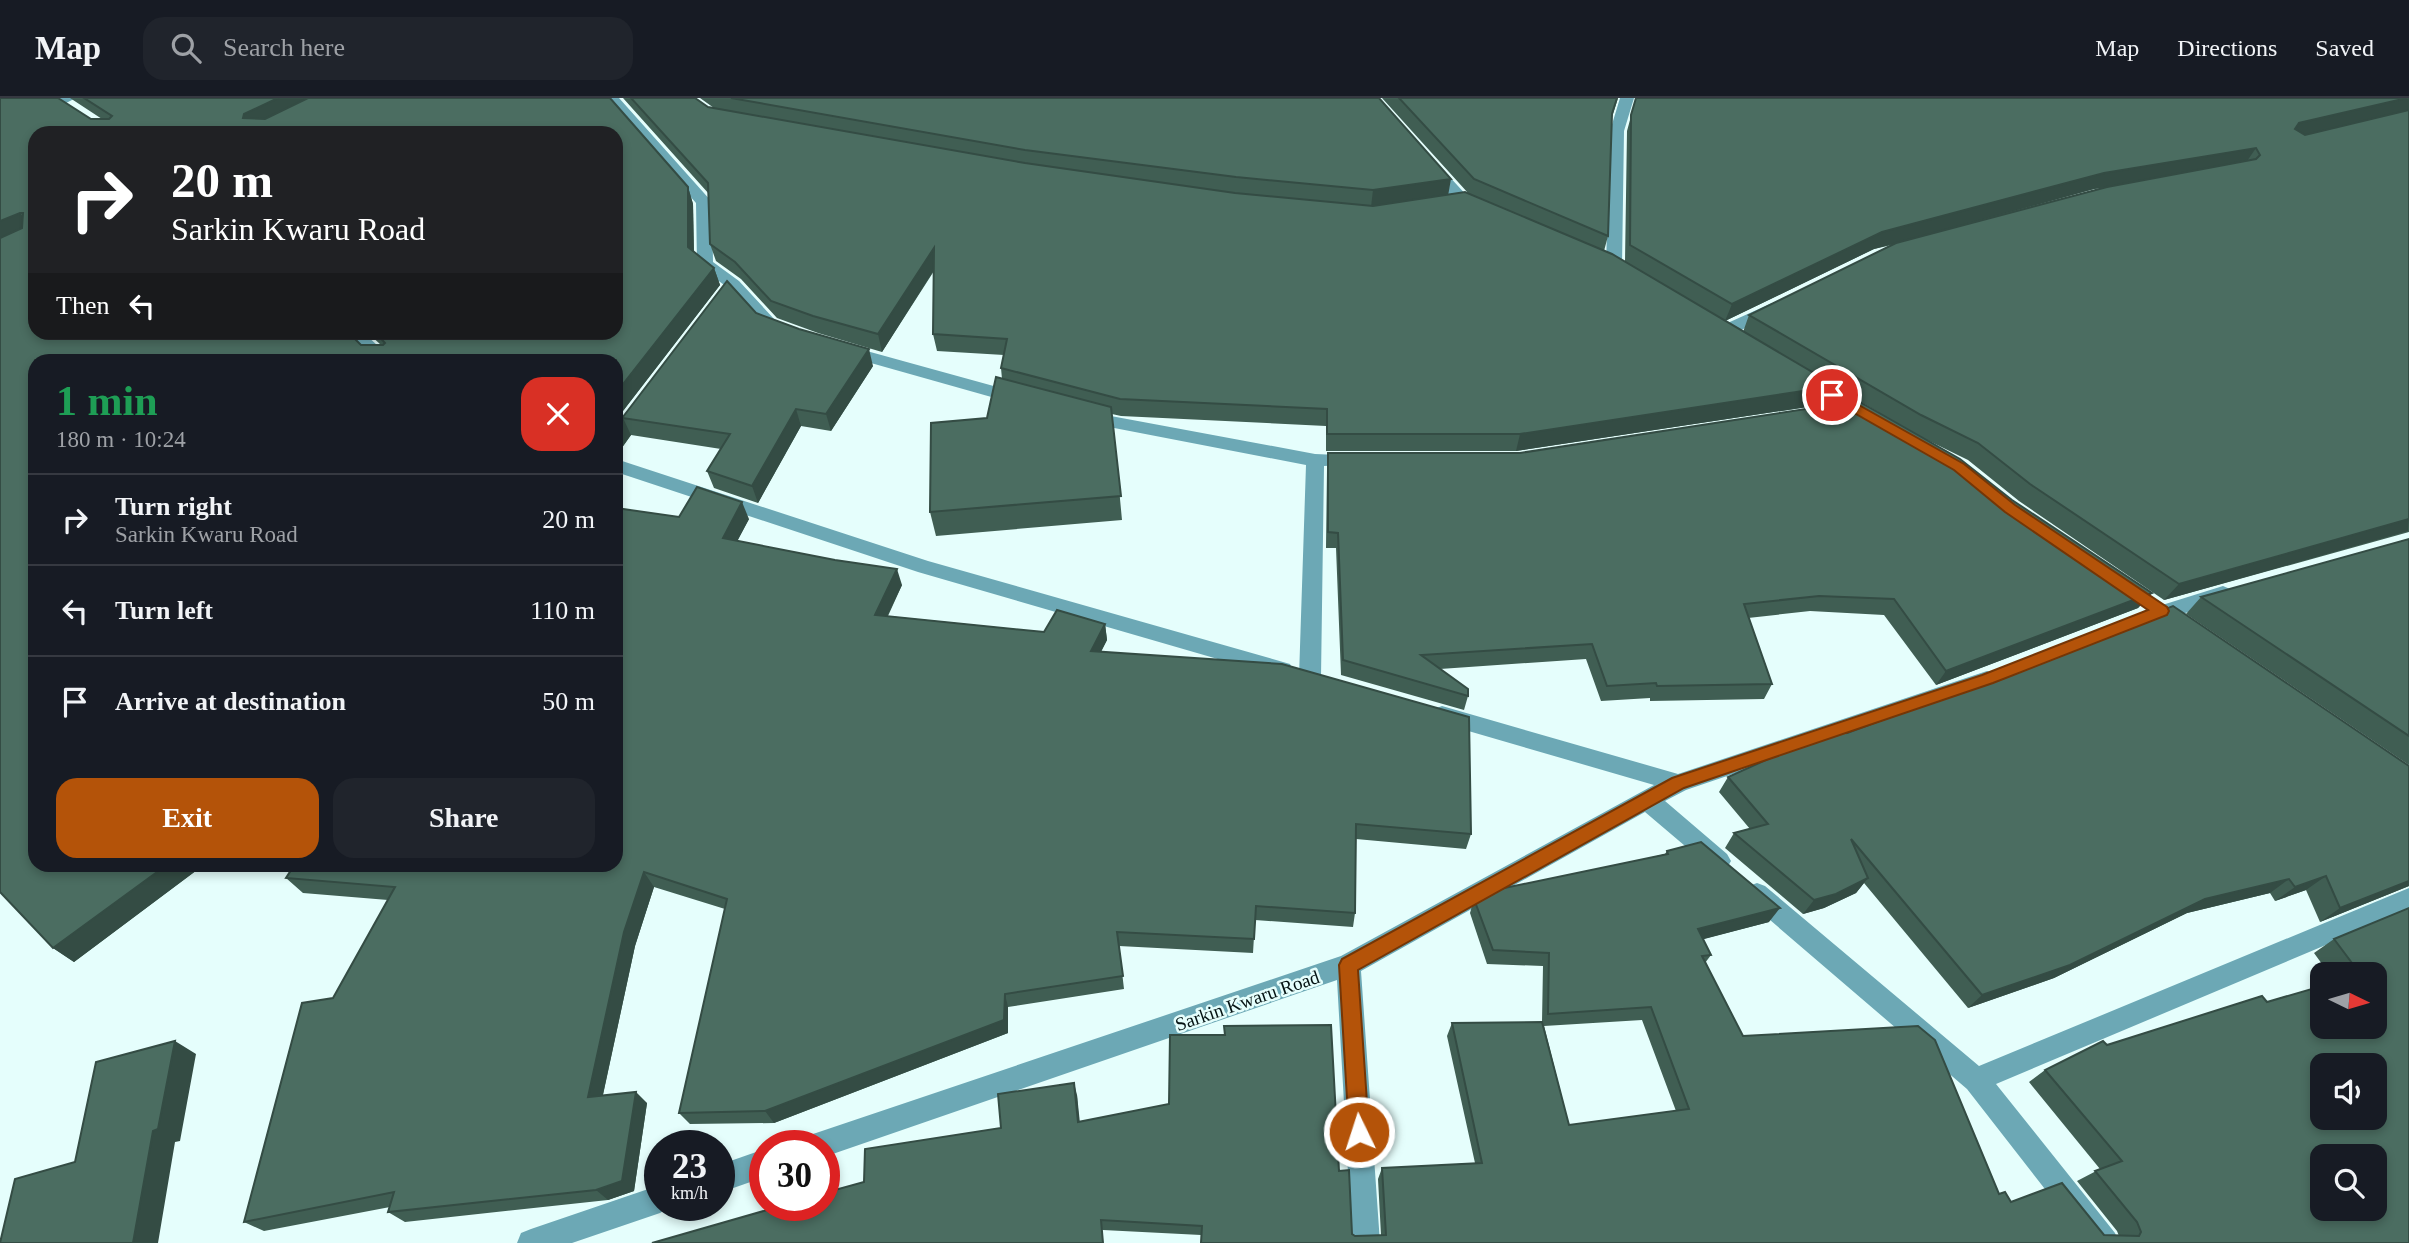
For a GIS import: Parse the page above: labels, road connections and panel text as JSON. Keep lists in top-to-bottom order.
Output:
{
  "streets": {
    "street": ["Sarkin Kwaru Road"]
  },
  "north": "right",
  "page": {
    "header": "Map",
    "search": "Search here",
    "nav": ["Map", "Directions", "Saved"],
    "turn": ["20 m", "Sarkin Kwaru Road"],
    "then": "Then",
    "heading": ["1 min", "180 m · 10:24"],
    "list": [
      {
        "name": "Turn right",
        "note": "Sarkin Kwaru Road",
        "value": "20 m"
      },
      {
        "name": "Turn left",
        "value": "110 m"
      },
      {
        "name": "Arrive at destination",
        "value": "50 m"
      }
    ],
    "buttons": ["Exit", "Share"],
    "speed": "23 km/h",
    "limit": "30"
  }
}
